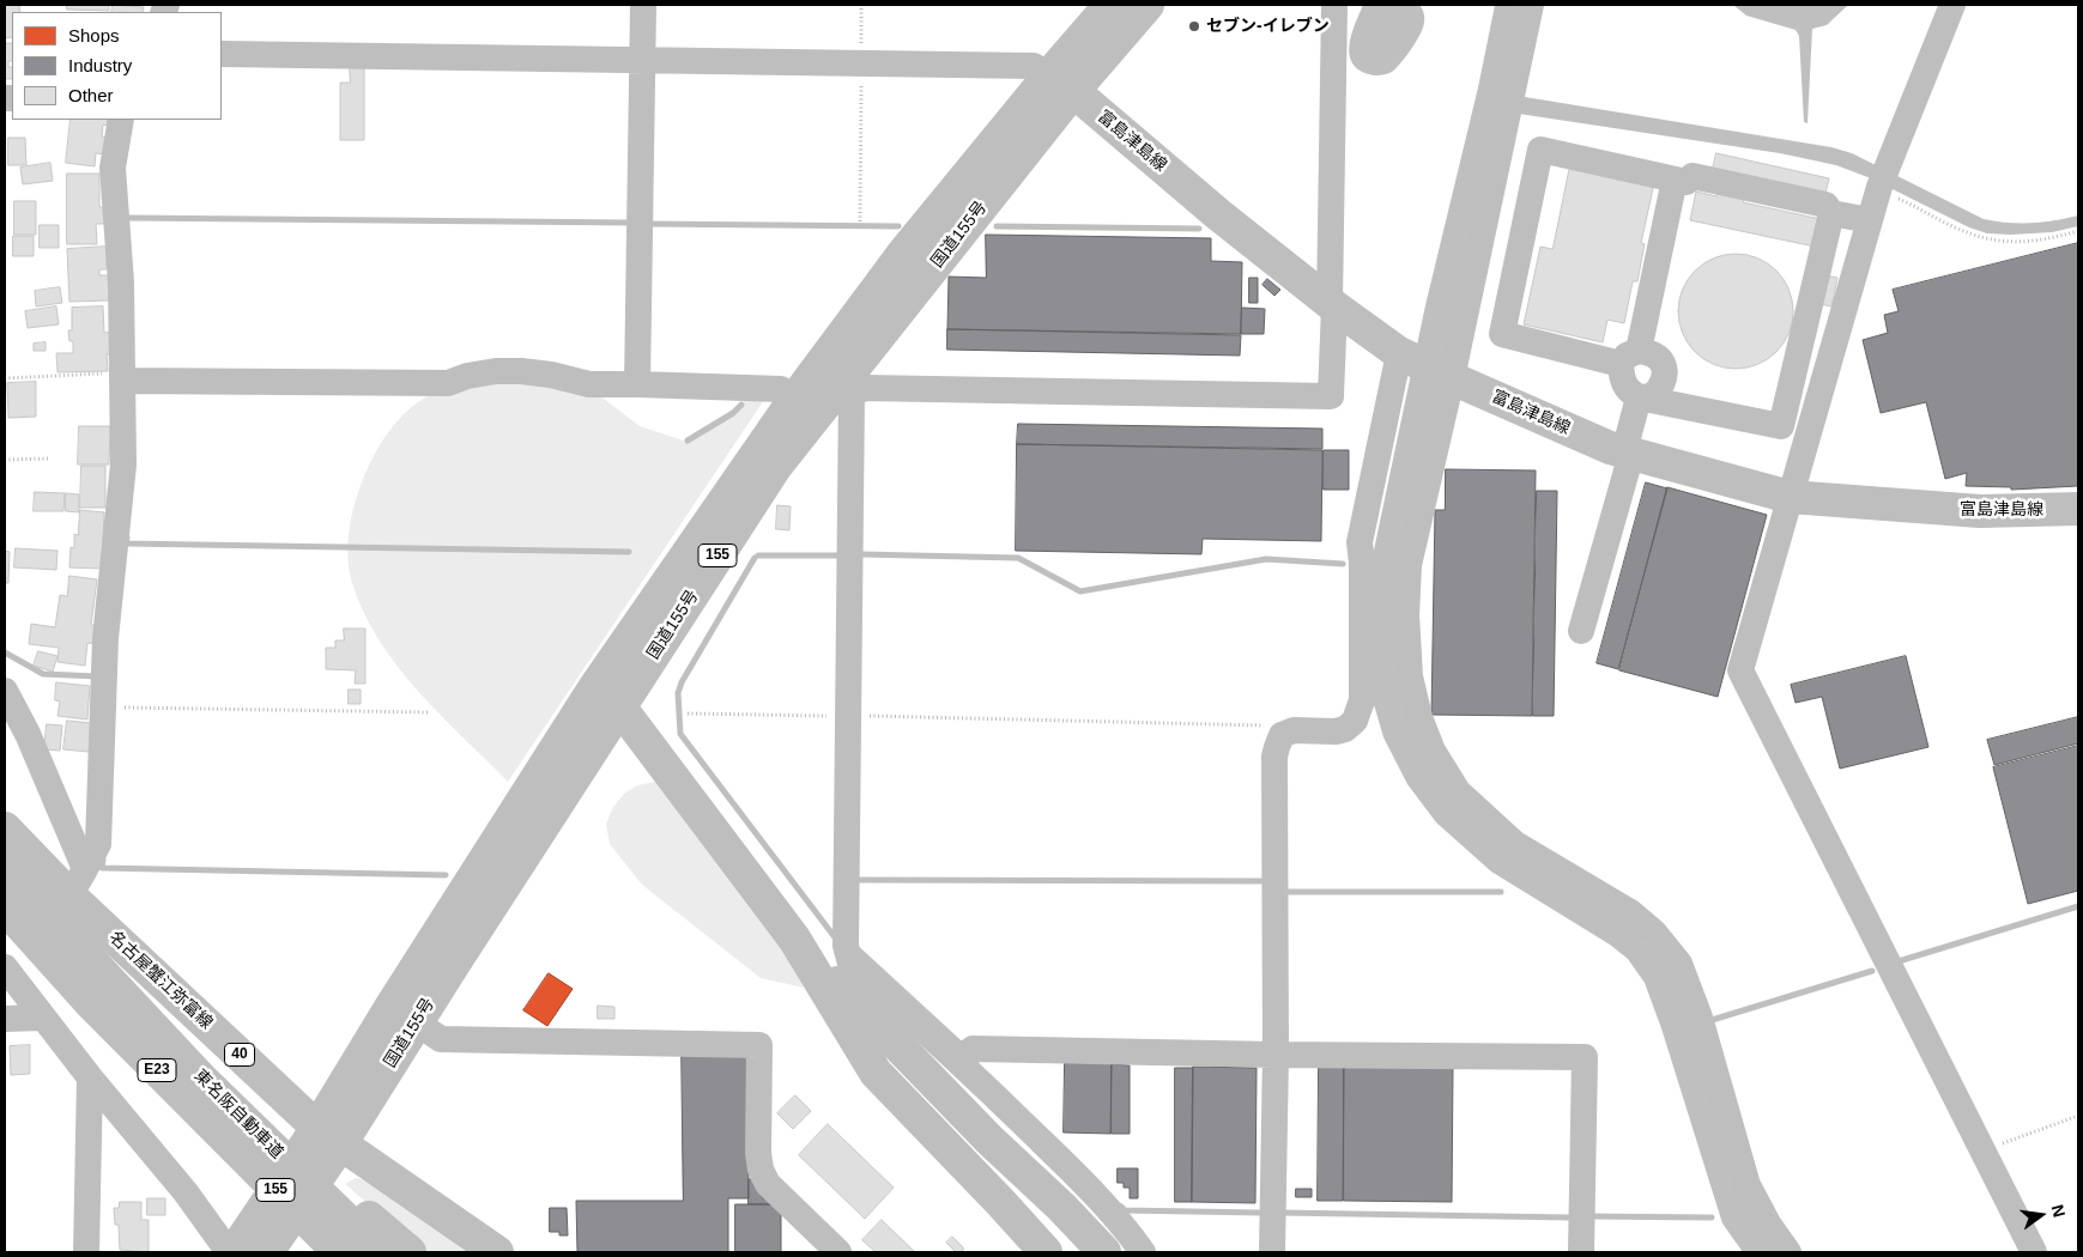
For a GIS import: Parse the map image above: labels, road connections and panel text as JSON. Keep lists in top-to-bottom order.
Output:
{
  "streets": {
    "main road": [
      "富島津島線",
      "国道155号",
      "155",
      "名古屋蟹江弥富線",
      "40",
      "E23",
      "東名阪自動車道"
    ]
  },
  "crossings": [
    ["富島津島線", "国道155号"],
    ["国道155号", "名古屋蟹江弥富線"]
  ],
  "places": ["セブン-イレブン"],
  "legend": ["Shops", "Industry", "Other"],
  "north": "right"
}
